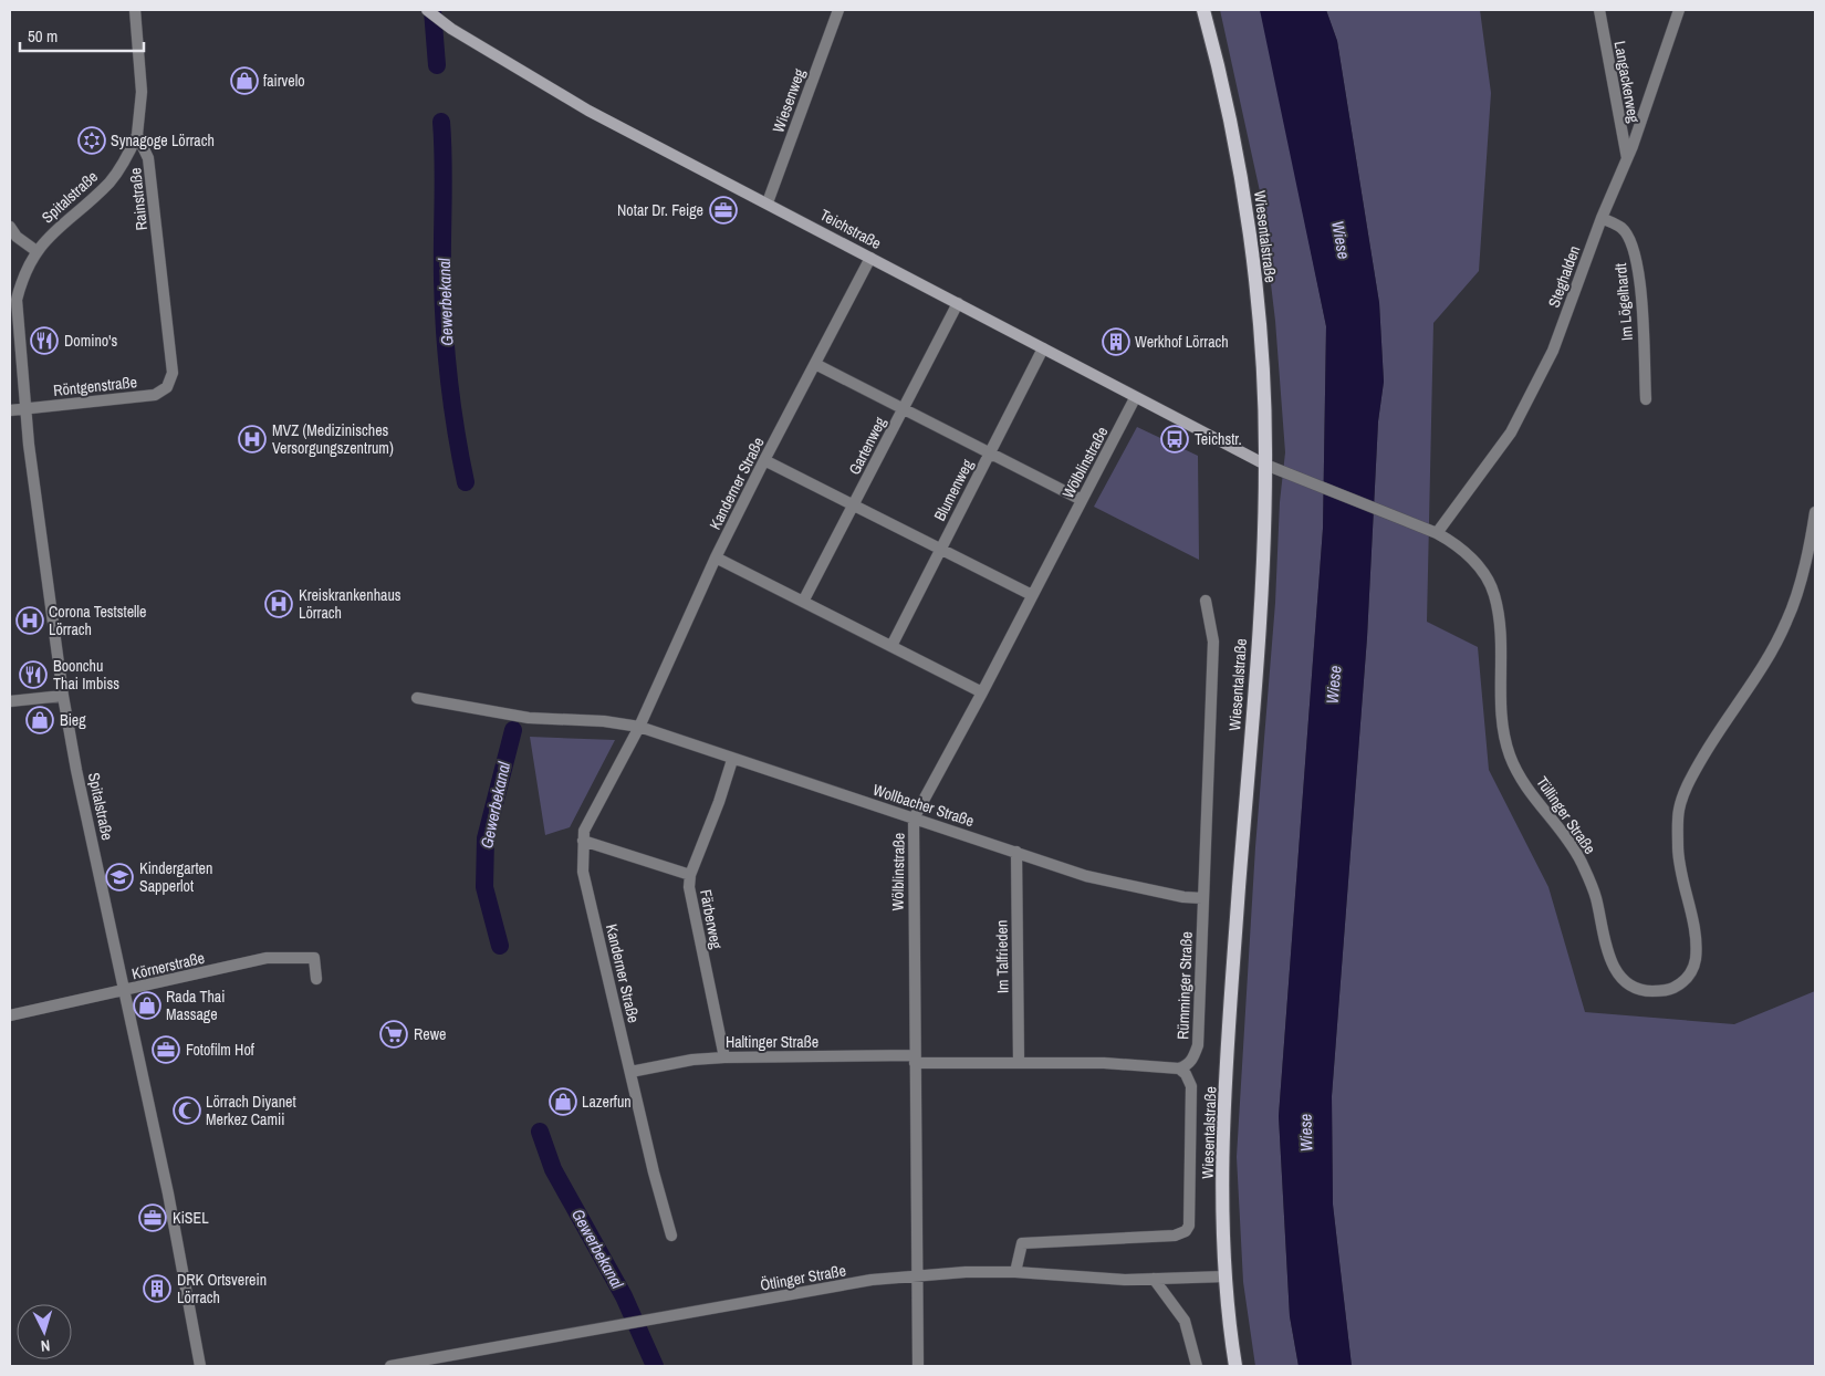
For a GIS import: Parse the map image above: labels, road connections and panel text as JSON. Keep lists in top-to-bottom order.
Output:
{
  "streets": {
    "main road": ["Wiesentalstraße"],
    "street": [
      "Langackerweg",
      "Wiesenweg",
      "Spitalstraße",
      "Rainstraße",
      "Teichstraße",
      "Steghalden",
      "Im Lögelhardt",
      "Röntgenstraße",
      "Gartenweg",
      "Wölblinstraße",
      "Kanderner Straße",
      "Blumenweg",
      "Wollbacher Straße",
      "Tüllinger Straße",
      "Färberweg",
      "Im Talfrieden",
      "Körnerstraße",
      "Rümminger Straße",
      "Haltinger Straße",
      "Ötlinger Straße"
    ]
  },
  "crossings": [
    ["Langackerweg", "Steghalden"],
    ["Wiesenweg", "Teichstraße"],
    ["Spitalstraße", "Rainstraße"],
    ["Spitalstraße", "Röntgenstraße"],
    ["Spitalstraße", "Körnerstraße"],
    ["Rainstraße", "Röntgenstraße"],
    ["Teichstraße", "Wiesentalstraße"],
    ["Teichstraße", "Gartenweg"],
    ["Teichstraße", "Wölblinstraße"],
    ["Teichstraße", "Kanderner Straße"],
    ["Teichstraße", "Blumenweg"],
    ["Teichstraße", "Tüllinger Straße"],
    ["Wiesentalstraße", "Tüllinger Straße"],
    ["Wiesentalstraße", "Ötlinger Straße"],
    ["Steghalden", "Im Lögelhardt"],
    ["Steghalden", "Tüllinger Straße"],
    ["Wölblinstraße", "Wollbacher Straße"],
    ["Wölblinstraße", "Haltinger Straße"],
    ["Wölblinstraße", "Ötlinger Straße"],
    ["Kanderner Straße", "Wollbacher Straße"],
    ["Kanderner Straße", "Haltinger Straße"],
    ["Wollbacher Straße", "Färberweg"],
    ["Wollbacher Straße", "Im Talfrieden"],
    ["Wollbacher Straße", "Rümminger Straße"],
    ["Färberweg", "Haltinger Straße"],
    ["Im Talfrieden", "Haltinger Straße"],
    ["Rümminger Straße", "Haltinger Straße"]
  ],
  "water": ["Wiese", "Gewerbekanal"],
  "places": {
    "shop": [
      "fairvelo",
      "Bieg",
      "Rada Thai Massage",
      "Lazerfun"
    ],
    "synagogue": ["Synagoge Lörrach"],
    "office": ["Notar Dr. Feige", "Fotofilm Hof", "KiSEL"],
    "restaurant": ["Domino's", "Boonchu Thai Imbiss"],
    "building": ["Werkhof Lörrach", "DRK Ortsverein Lörrach"],
    "hospital": ["MVZ (Medizinisches Versorgungszentrum)", "Kreiskrankenhaus Lörrach", "Corona Teststelle Lörrach"],
    "bus stop": ["Teichstr."],
    "school or university": ["Kindergarten Sapperlot"],
    "supermarket": ["Rewe"],
    "mosque": ["Lörrach Diyanet Merkez Camii"]
  },
  "scale_bar": "50 m",
  "north": "bottom"
}
